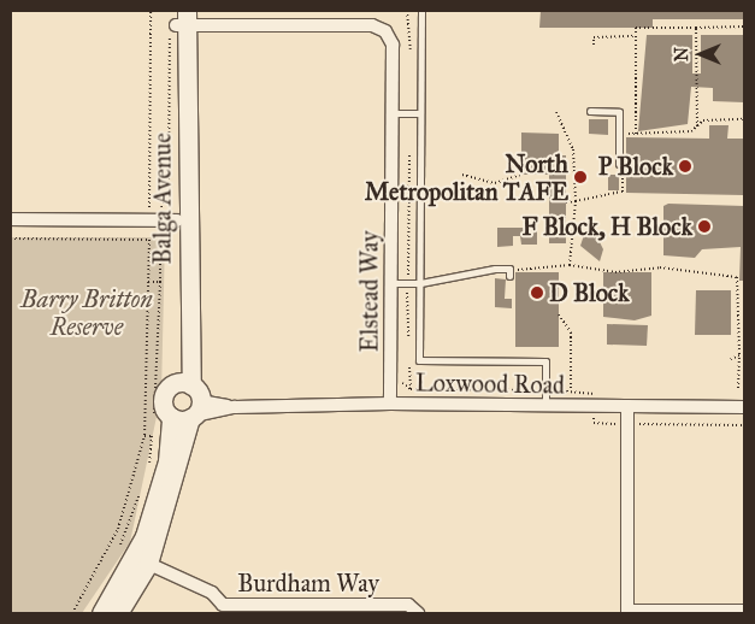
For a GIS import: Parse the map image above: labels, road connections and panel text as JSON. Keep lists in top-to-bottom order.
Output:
{
  "streets": {
    "main road": ["Balga Avenue"],
    "street": ["Elstead Way", "Loxwood Road", "Burdham Way"]
  },
  "crossings": [
    ["Balga Avenue", "Elstead Way"],
    ["Balga Avenue", "Loxwood Road"],
    ["Balga Avenue", "Burdham Way"],
    ["Elstead Way", "Loxwood Road"]
  ],
  "parks": ["Barry Britton Reserve"],
  "places": [
    "P Block",
    "North Metropolitan TAFE",
    "F Block, H Block",
    "D Block"
  ],
  "north": "left"
}
